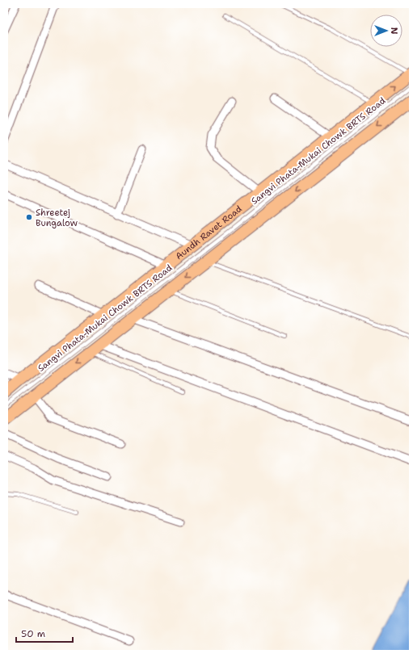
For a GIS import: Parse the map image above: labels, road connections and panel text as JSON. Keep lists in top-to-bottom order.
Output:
{
  "streets": {
    "main road": ["Aundh Ravet Road"],
    "lane": ["Sangvi Phata-Mukai Chowk BRTS Road"]
  },
  "places": ["Shreetej Bungalow"],
  "scale_bar": "50 m",
  "north": "right"
}
